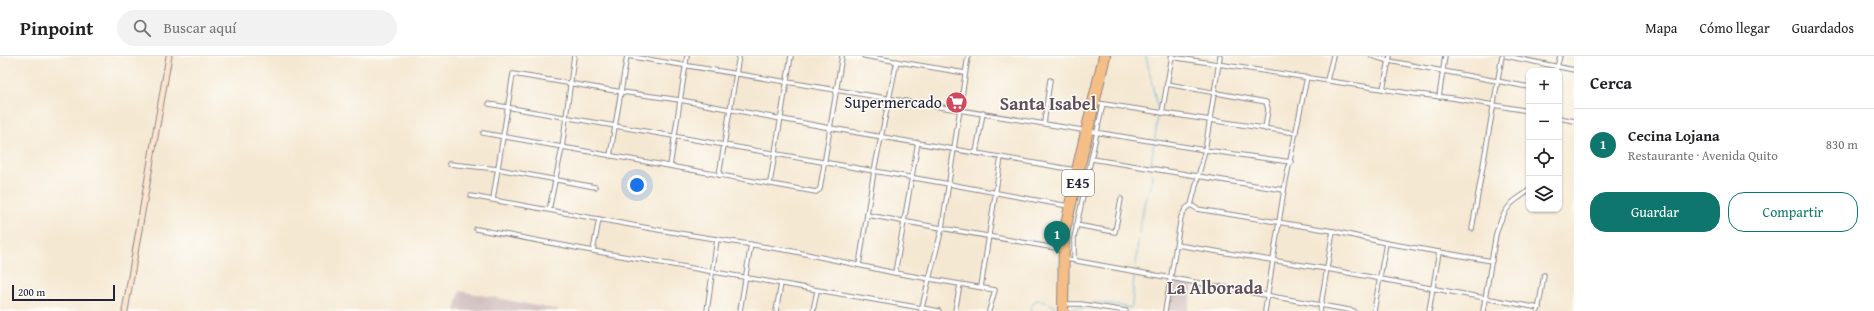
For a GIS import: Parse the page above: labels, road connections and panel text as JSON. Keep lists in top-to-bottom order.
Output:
{
  "streets": {
    "highway": ["E45"]
  },
  "districts": ["Santa Isabel", "La Alborada"],
  "places": {
    "supermarket": ["Supermercado"]
  },
  "scale_bar": "200 m",
  "page": {
    "header": "Pinpoint",
    "search": "Buscar aquí",
    "nav": ["Mapa", "Cómo llegar", "Guardados"],
    "heading": "Cerca",
    "map_buttons": ["+", "−"],
    "list": [
      {
        "mark": "1",
        "name": "Cecina Lojana",
        "note": "Restaurante · Avenida Quito",
        "value": "830 m"
      }
    ],
    "buttons": ["Guardar", "Compartir"],
    "pins": "1",
    "scale": "200 m"
  }
}
